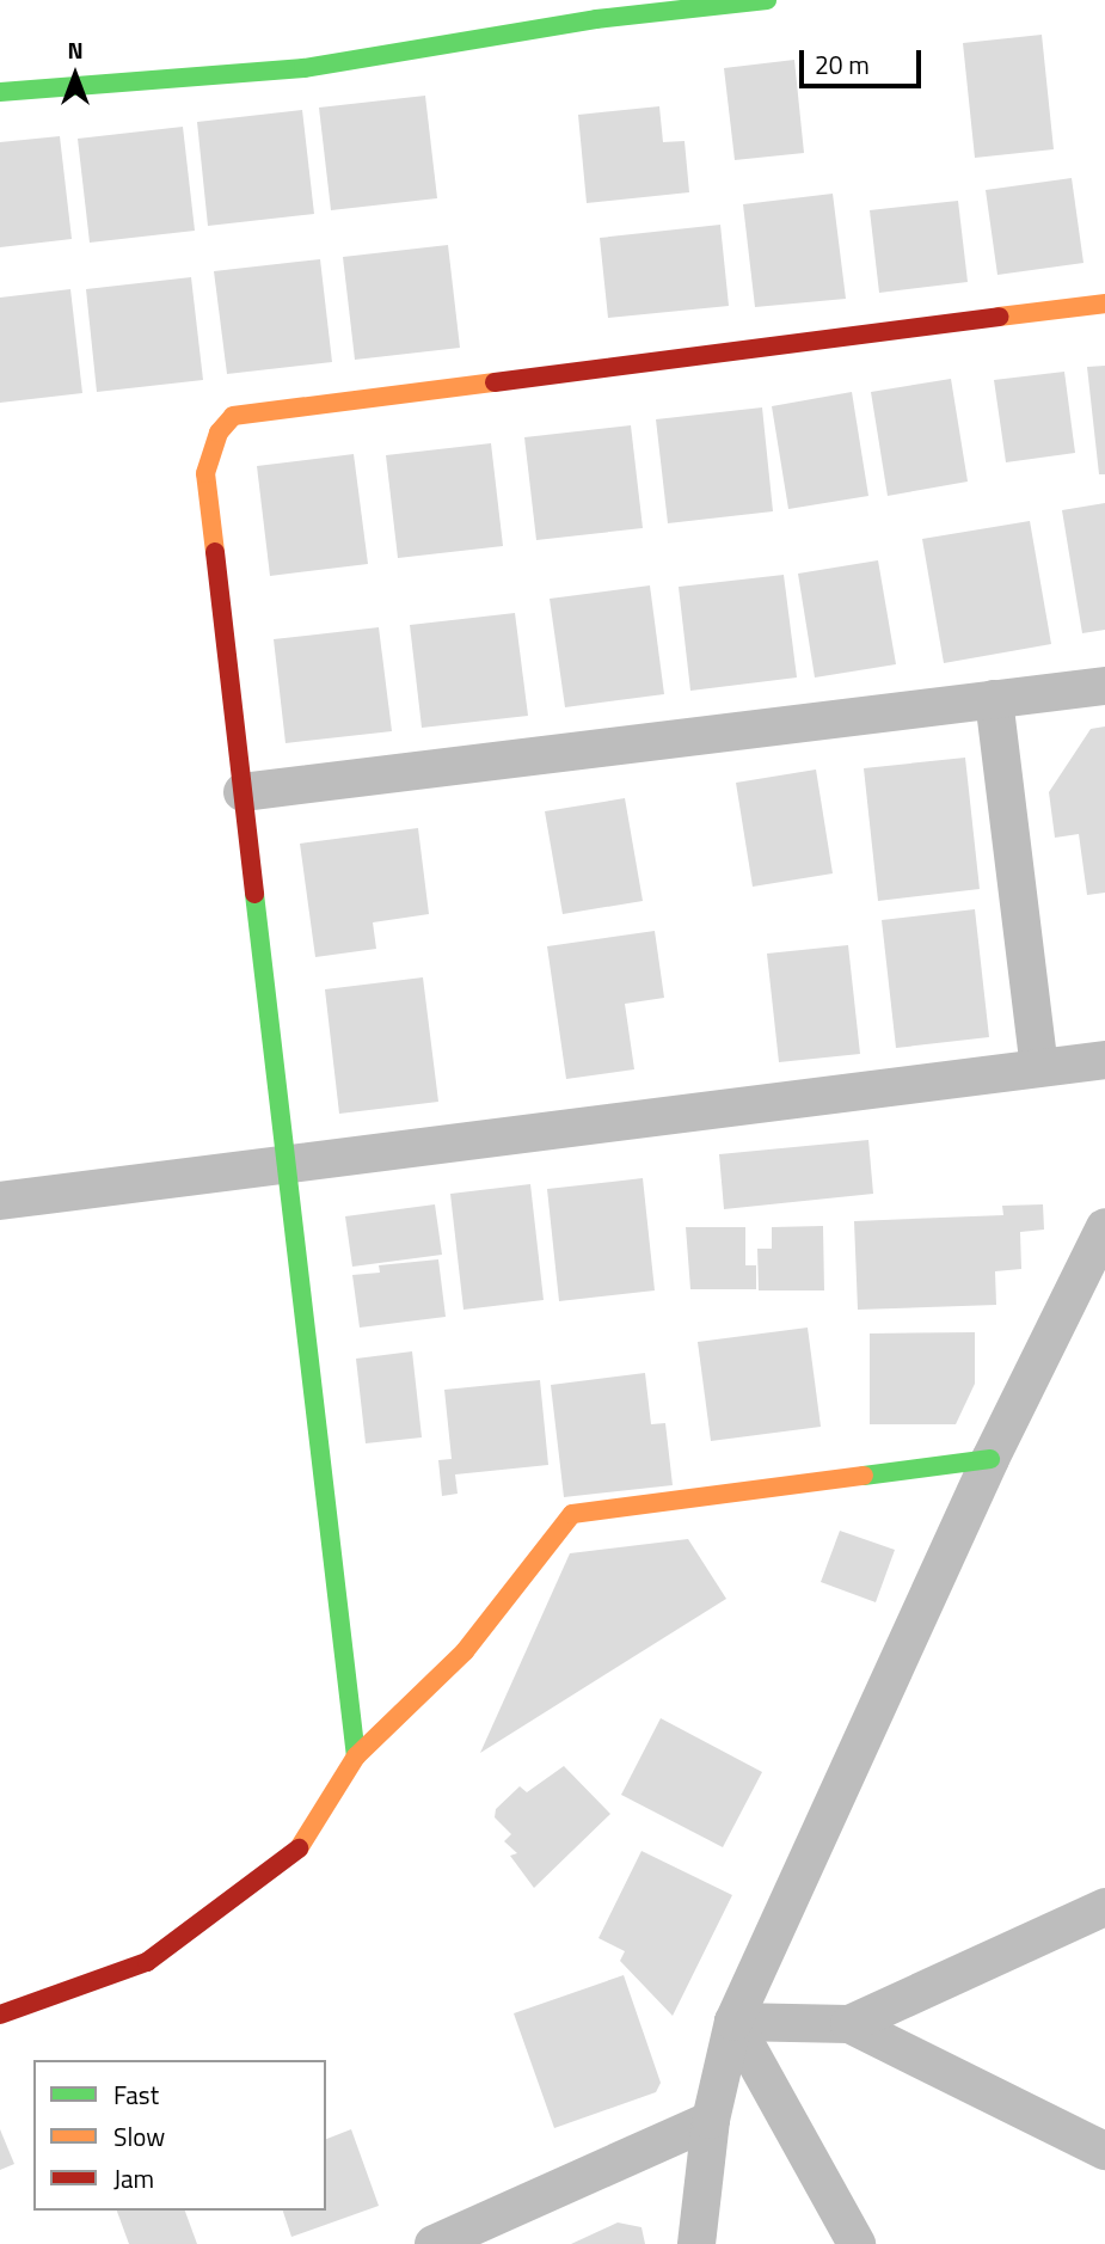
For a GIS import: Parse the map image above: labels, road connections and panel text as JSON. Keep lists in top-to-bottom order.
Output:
{
  "legend": ["Fast", "Slow", "Jam"],
  "scale_bar": "20 m",
  "north": "top"
}
